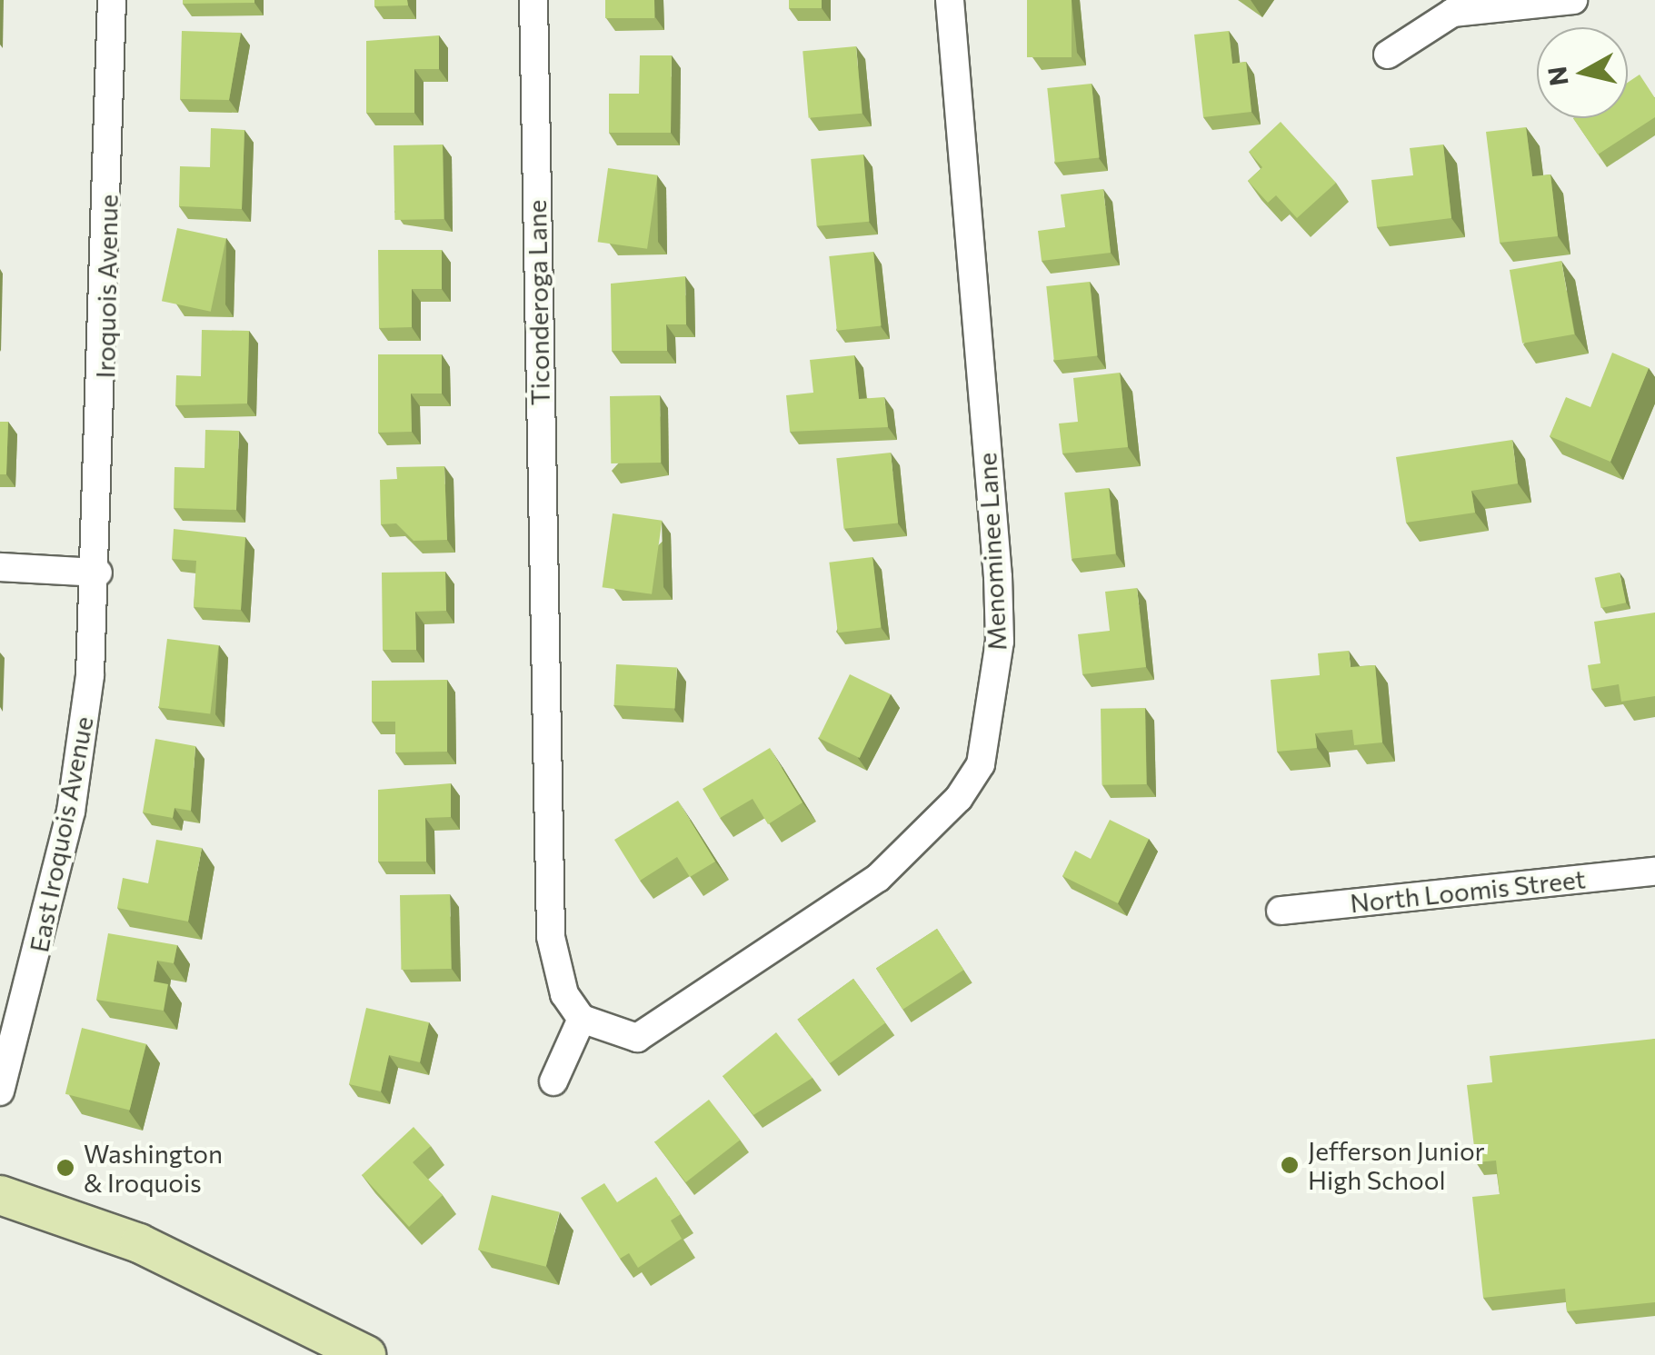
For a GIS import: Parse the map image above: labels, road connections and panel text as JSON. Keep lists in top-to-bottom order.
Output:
{
  "streets": {
    "street": [
      "Iroquois Avenue",
      "Ticonderoga Lane",
      "Menominee Lane",
      "East Iroquois Avenue",
      "North Loomis Street"
    ]
  },
  "crossings": [
    ["Iroquois Avenue", "East Iroquois Avenue"],
    ["Ticonderoga Lane", "Menominee Lane"]
  ],
  "places": ["Jefferson Junior High School", "Washington & Iroquois"],
  "north": "left"
}
